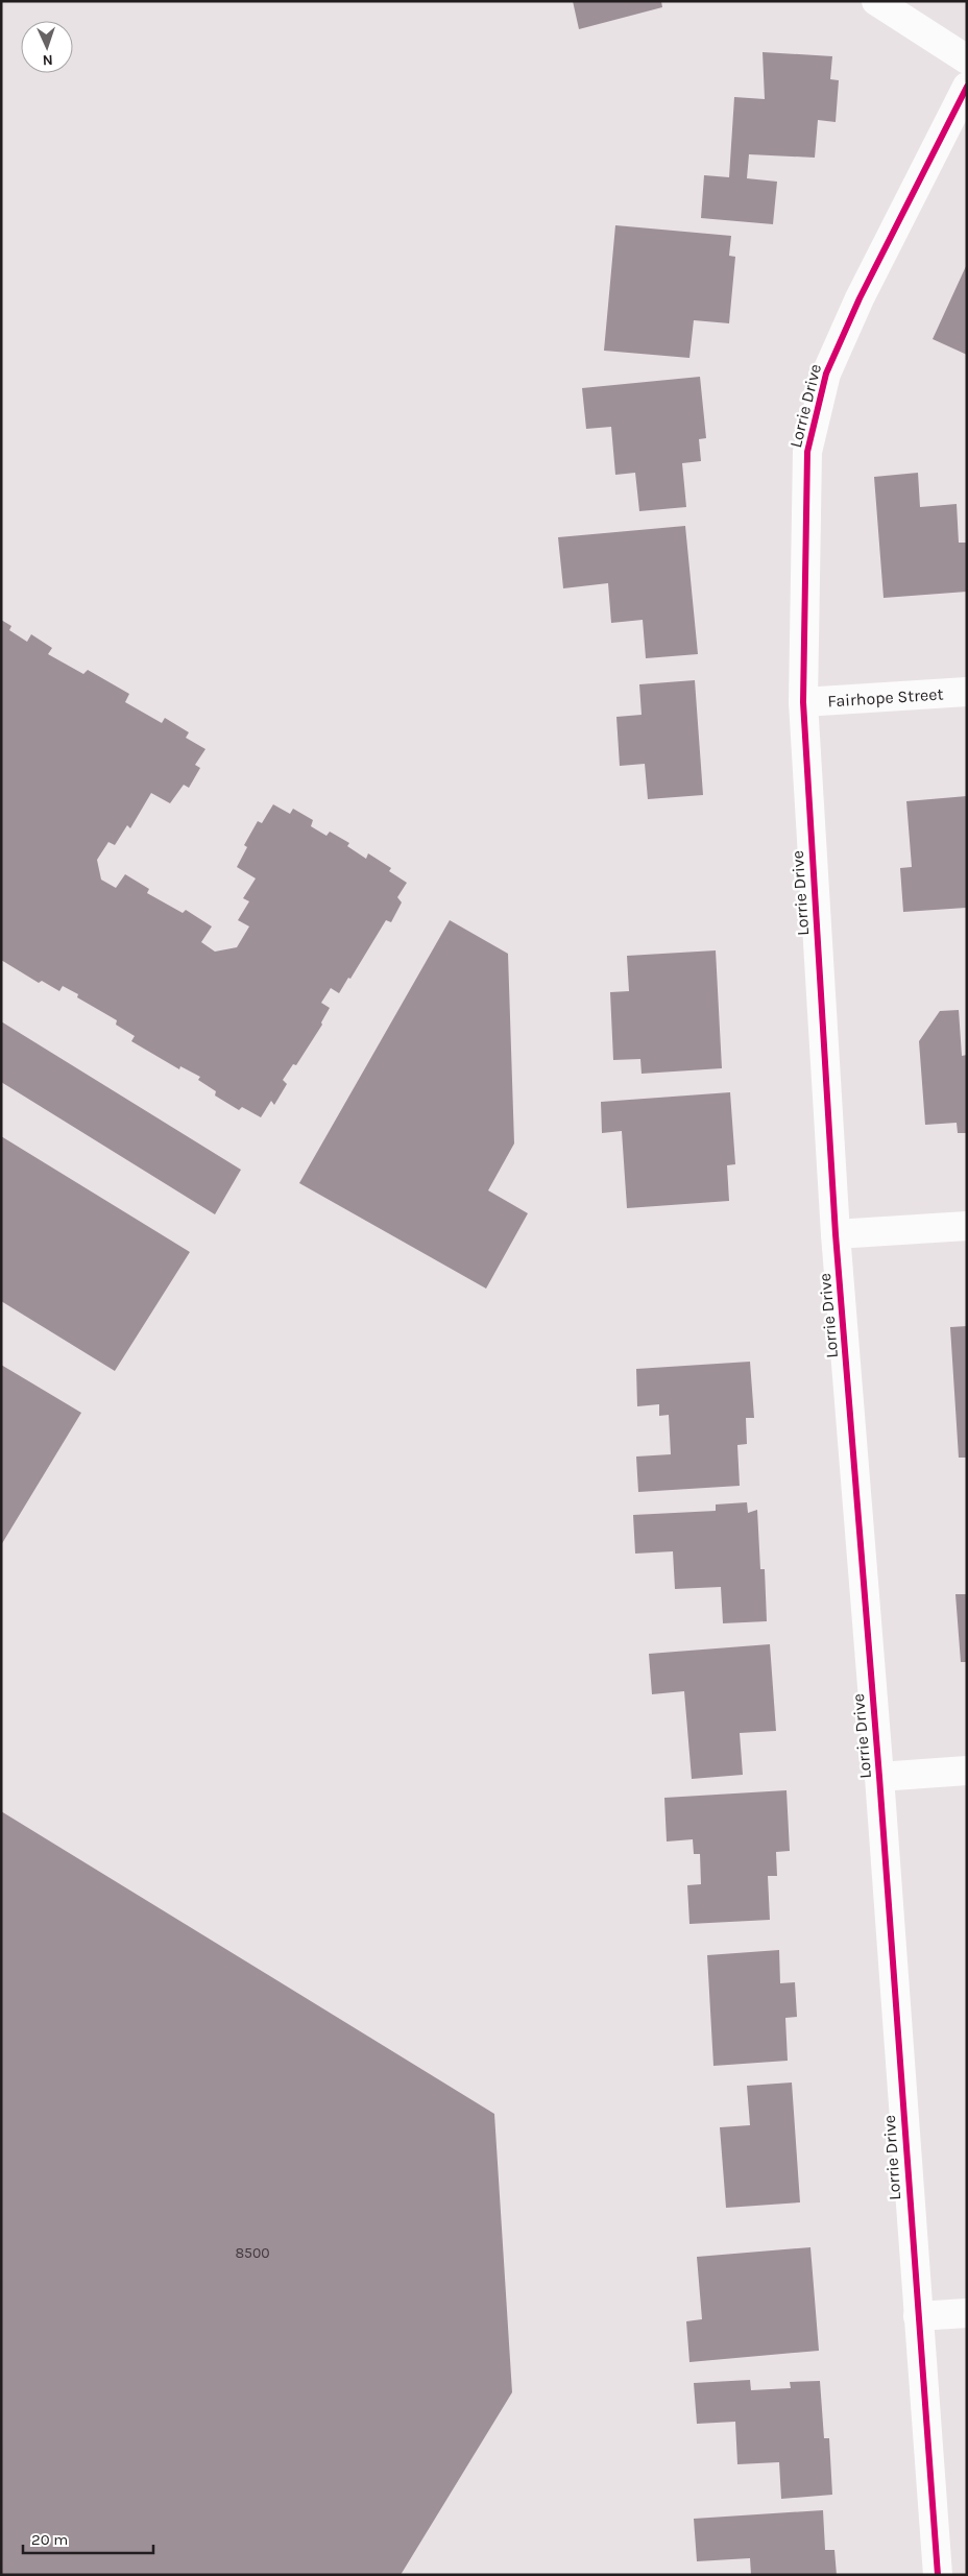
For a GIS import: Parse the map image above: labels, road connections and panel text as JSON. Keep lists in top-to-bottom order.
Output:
{
  "streets": {
    "street": ["Lorrie Drive", "Fairhope Street"]
  },
  "crossings": [
    ["Lorrie Drive", "Fairhope Street"]
  ],
  "house_numbers": ["8500"],
  "scale_bar": "20 m",
  "north": "bottom"
}
